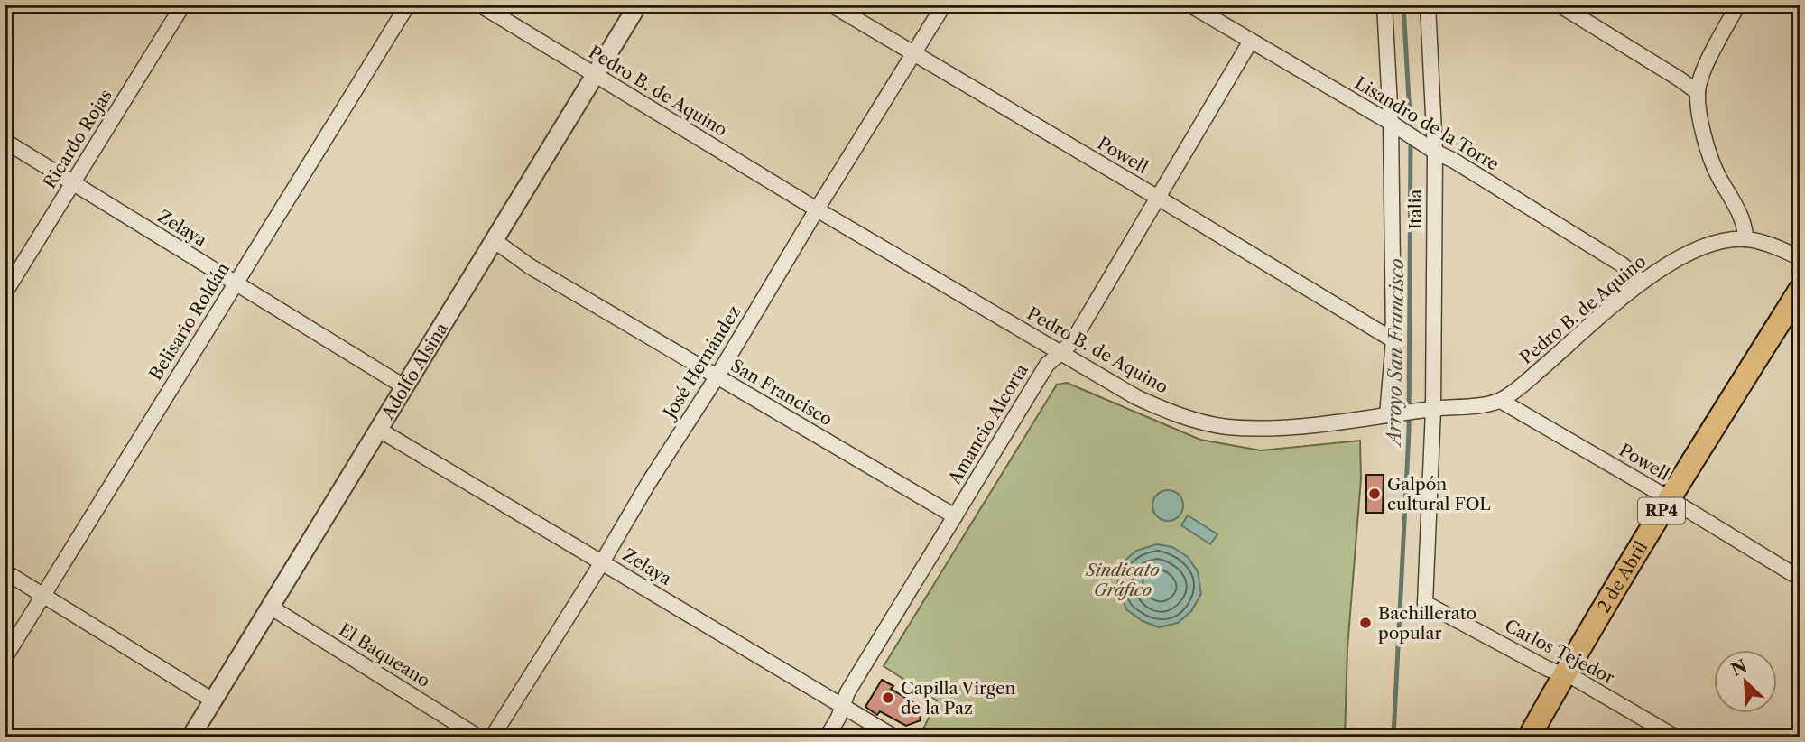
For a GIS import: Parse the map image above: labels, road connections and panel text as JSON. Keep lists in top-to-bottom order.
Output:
{
  "streets": {
    "main road": ["RP4", "2 de Abril"],
    "street": [
      "Pedro B. de Aquino",
      "Lisandro de la Torre",
      "Ricardo Rojas",
      "Powell",
      "Italia",
      "Zelaya",
      "Belisario Roldán",
      "José Hernández",
      "Adolfo Alsina",
      "San Francisco",
      "Amancio Alcorta",
      "Carlos Tejedor",
      "El Baqueano"
    ]
  },
  "crossings": [
    ["Pedro B. de Aquino", "Lisandro de la Torre"],
    ["Pedro B. de Aquino", "Powell"],
    ["Pedro B. de Aquino", "Italia"],
    ["Pedro B. de Aquino", "José Hernández"],
    ["Pedro B. de Aquino", "Adolfo Alsina"],
    ["Pedro B. de Aquino", "Amancio Alcorta"],
    ["Lisandro de la Torre", "Italia"],
    ["Lisandro de la Torre", "Amancio Alcorta"],
    ["Ricardo Rojas", "Zelaya"],
    ["Powell", "Italia"],
    ["Powell", "José Hernández"],
    ["Powell", "Amancio Alcorta"],
    ["Powell", "2 de Abril"],
    ["Italia", "Carlos Tejedor"],
    ["Zelaya", "Belisario Roldán"],
    ["Zelaya", "José Hernández"],
    ["Zelaya", "Adolfo Alsina"],
    ["Zelaya", "Amancio Alcorta"],
    ["José Hernández", "San Francisco"],
    ["Adolfo Alsina", "San Francisco"],
    ["Adolfo Alsina", "El Baqueano"],
    ["San Francisco", "Amancio Alcorta"],
    ["2 de Abril", "Carlos Tejedor"]
  ],
  "water": ["Arroyo San Francisco"],
  "parks": ["Sindicato Gráfico"],
  "places": ["Galpón cultural FOL", "Bachillerato popular", "Capilla Virgen de la Paz"],
  "north": "top left"
}
